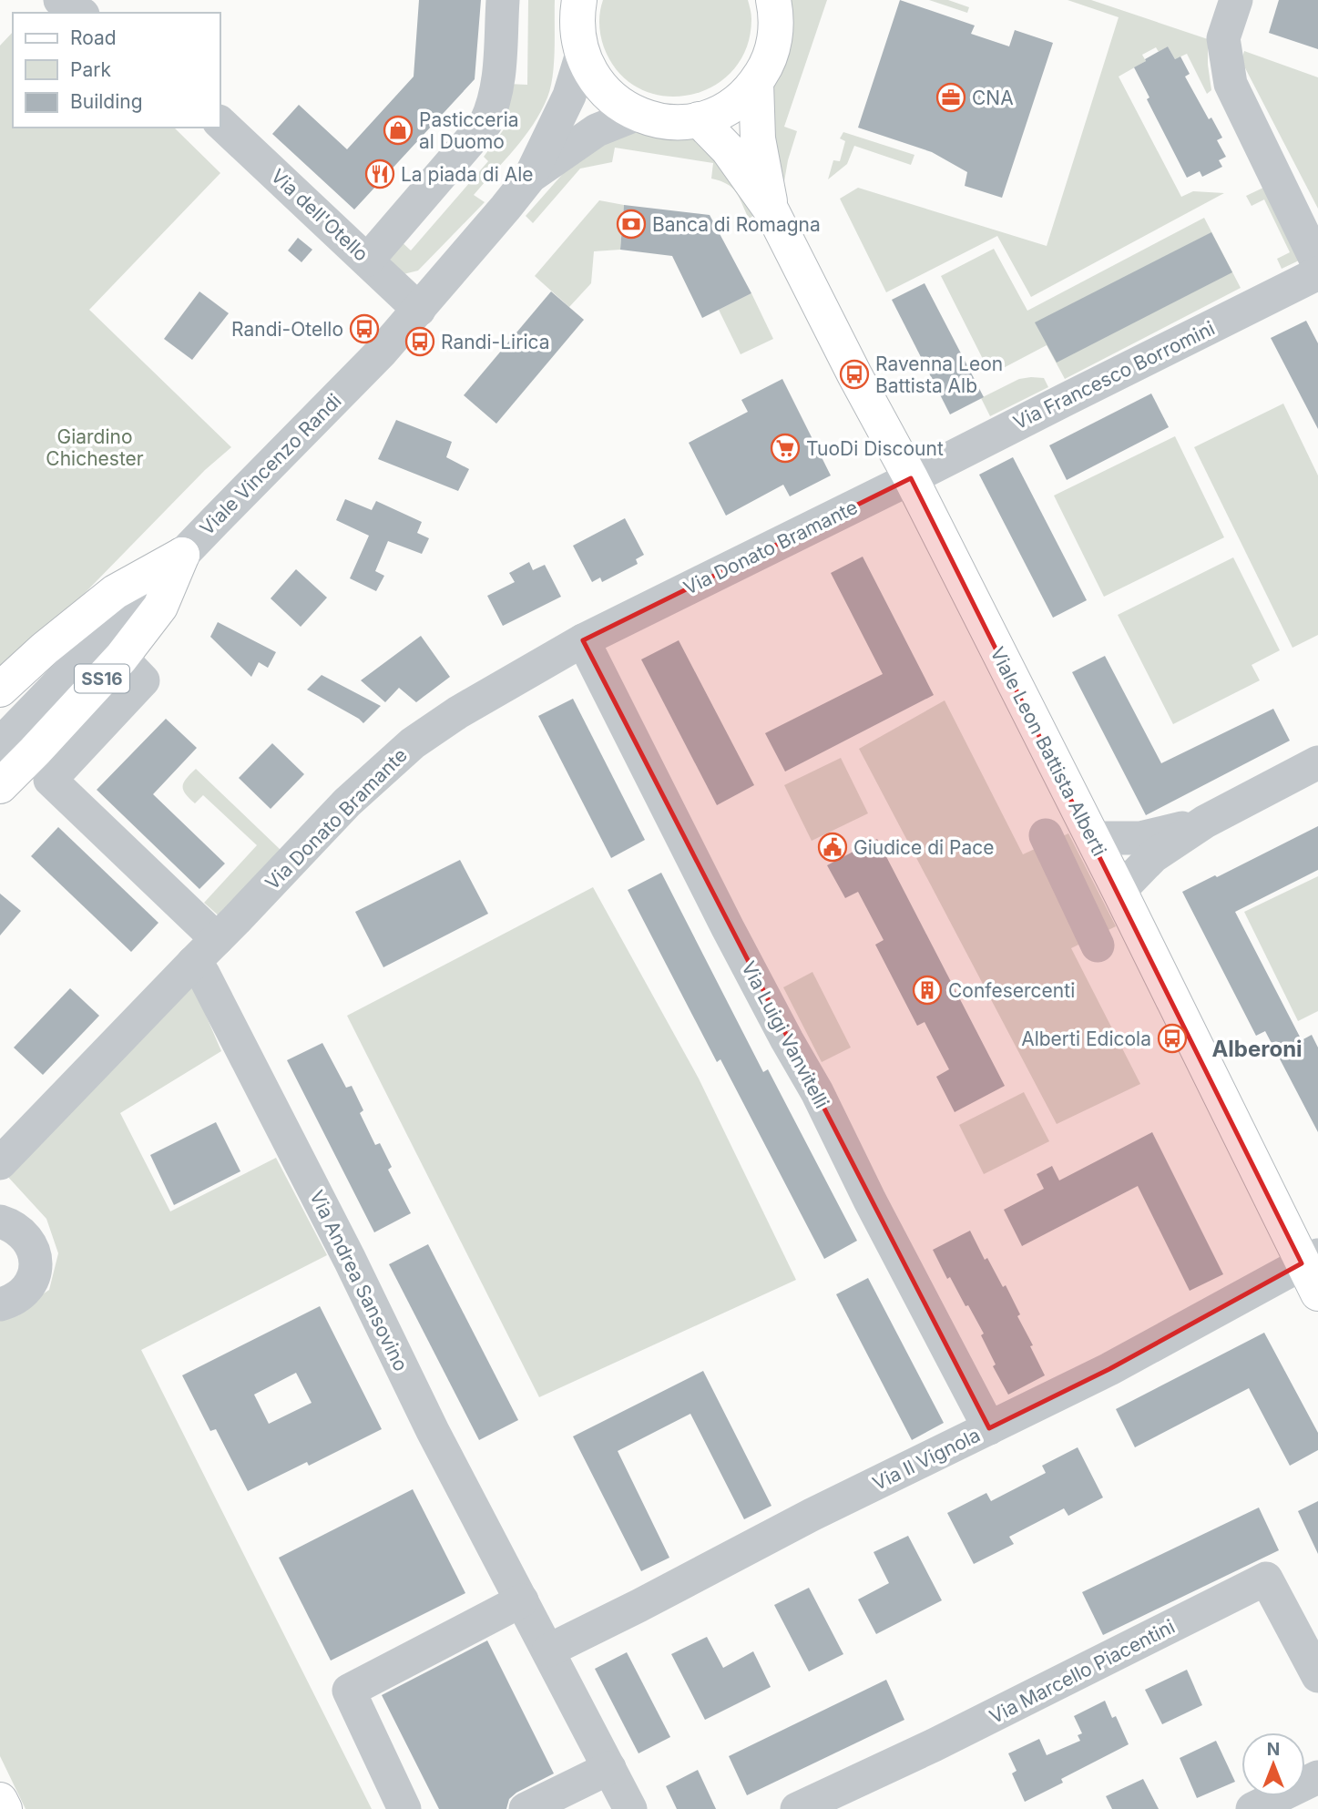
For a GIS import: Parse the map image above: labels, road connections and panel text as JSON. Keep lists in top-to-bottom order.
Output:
{
  "streets": {
    "main road": ["SS16", "Viale Leon Battista Alberti"],
    "street": [
      "Via dell'Otello",
      "Via Francesco Borromini",
      "Viale Vincenzo Randi",
      "Via Donato Bramante",
      "Via Luigi Vanvitelli",
      "Via Andrea Sansovino",
      "Via Il Vignola",
      "Via Marcello Piacentini"
    ]
  },
  "crossings": [
    ["Via dell'Otello", "Viale Vincenzo Randi"],
    ["Via Francesco Borromini", "Via Donato Bramante"],
    ["Via Francesco Borromini", "Viale Leon Battista Alberti"],
    ["Viale Vincenzo Randi", "SS16"],
    ["Via Donato Bramante", "Viale Leon Battista Alberti"],
    ["Via Donato Bramante", "Via Luigi Vanvitelli"],
    ["Via Donato Bramante", "Via Andrea Sansovino"],
    ["Viale Leon Battista Alberti", "Via Il Vignola"],
    ["Via Luigi Vanvitelli", "Via Il Vignola"],
    ["Via Andrea Sansovino", "Via Il Vignola"]
  ],
  "districts": ["Alberoni"],
  "parks": ["Giardino Chichester"],
  "places": {
    "office": ["CNA"],
    "shop": ["Pasticceria al Duomo"],
    "restaurant": ["La piada di Ale"],
    "bank": ["Banca di Romagna"],
    "bus stop": [
      "Randi-Otello",
      "Randi-Lirica",
      "Ravenna Leon Battista Alb",
      "Alberti Edicola"
    ],
    "supermarket": ["TuoDi Discount"],
    "public building": ["Giudice di Pace"],
    "building": ["Confesercenti"]
  },
  "legend": ["Road", "Park", "Building"],
  "north": "top"
}
